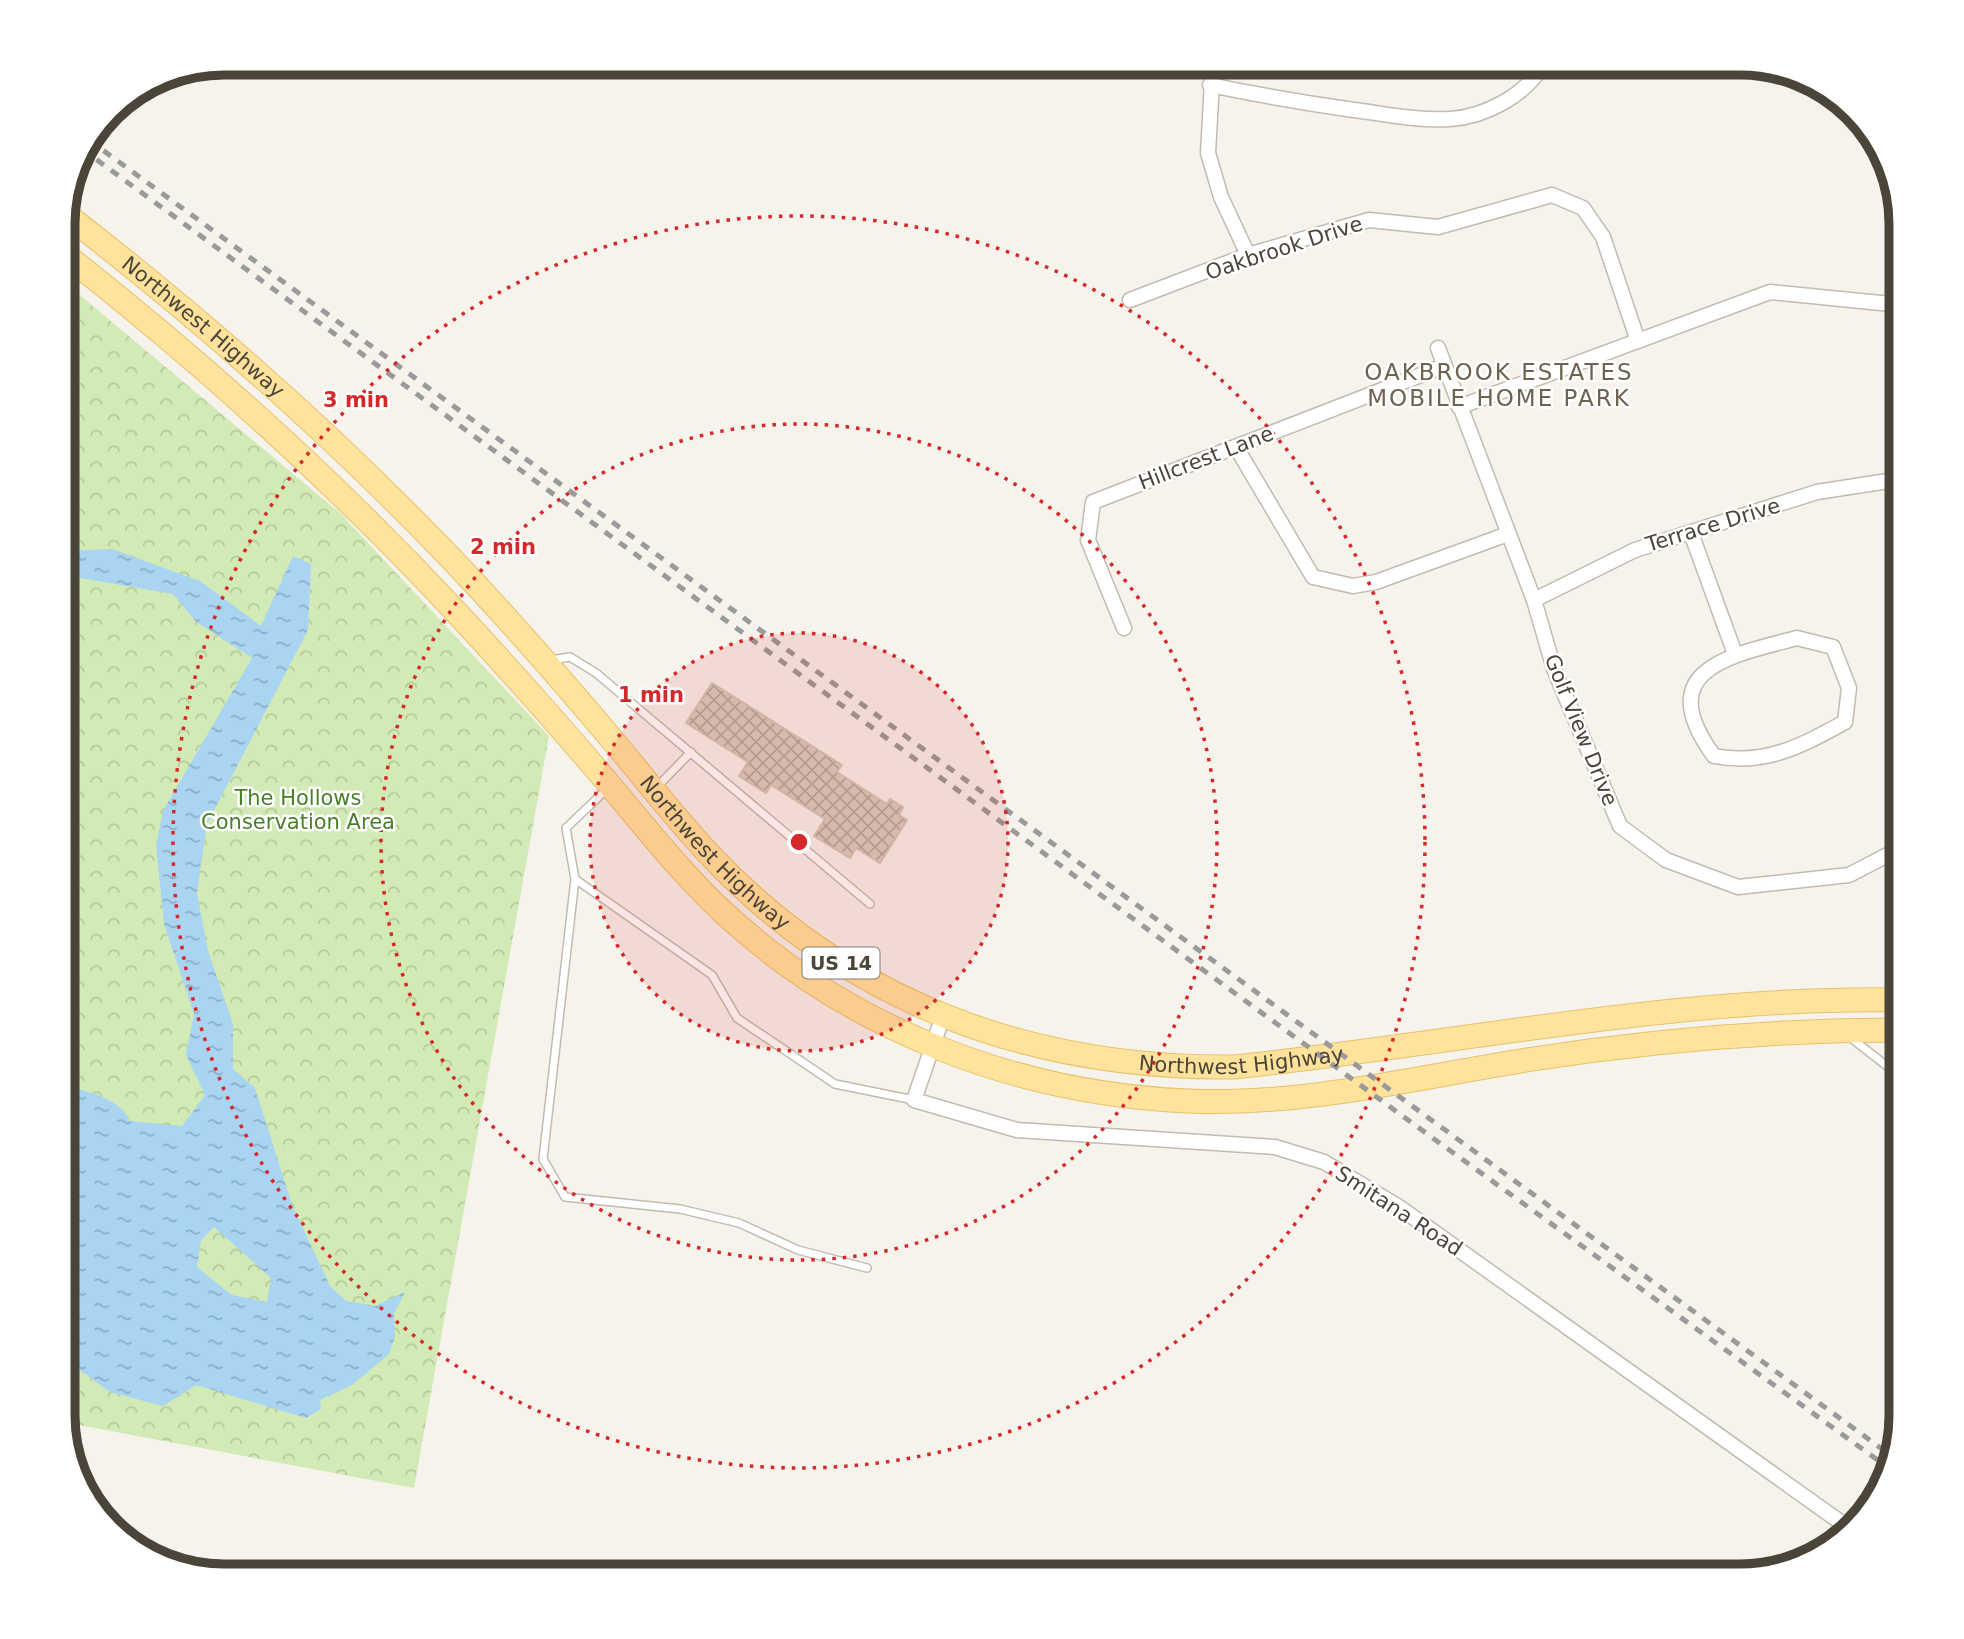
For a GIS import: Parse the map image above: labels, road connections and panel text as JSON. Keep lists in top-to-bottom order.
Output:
{
  "streets": {
    "main road": ["Northwest Highway", "US 14"],
    "street": [
      "Oakbrook Drive",
      "Hillcrest Lane",
      "Terrace Drive",
      "Golf View Drive",
      "Smitana Road"
    ]
  },
  "crossings": [
    ["Hillcrest Lane", "Golf View Drive"],
    ["Terrace Drive", "Golf View Drive"]
  ],
  "districts": ["OAKBROOK ESTATES MOBILE HOME PARK"],
  "parks": ["The Hollows Conservation Area"],
  "rings": ["3 min", "2 min", "1 min"]
}
